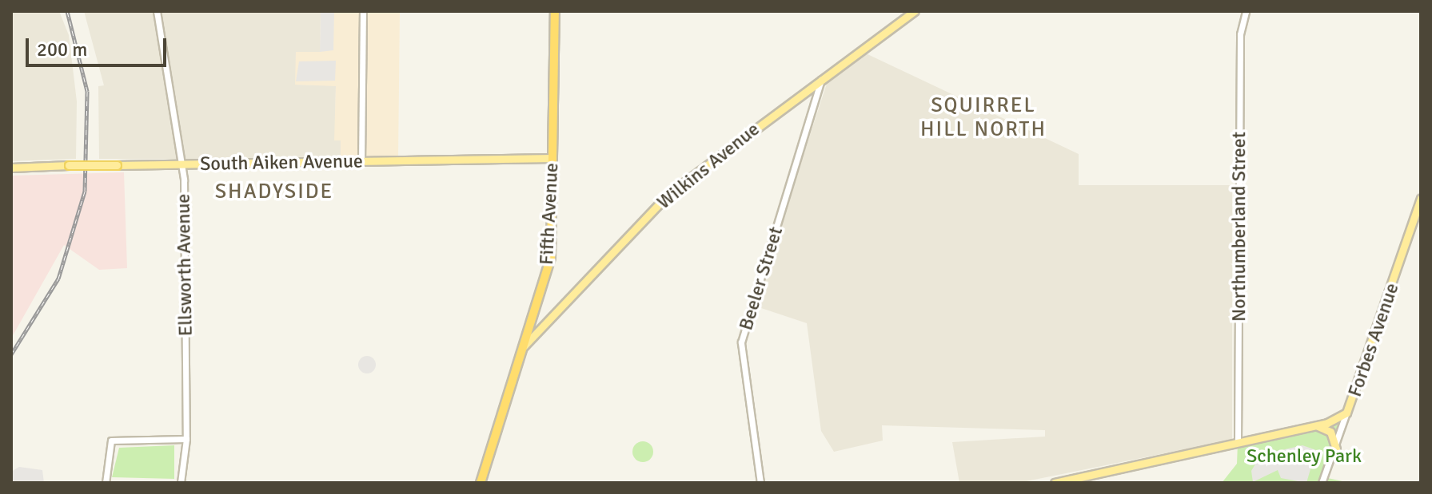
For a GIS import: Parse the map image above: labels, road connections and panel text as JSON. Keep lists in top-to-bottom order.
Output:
{
  "streets": {
    "highway": ["Fifth Avenue"],
    "main road": ["South Aiken Avenue", "Wilkins Avenue", "Forbes Avenue"],
    "street": ["Northumberland Street", "Ellsworth Avenue", "Beeler Street"]
  },
  "crossings": [
    ["South Aiken Avenue", "Fifth Avenue"],
    ["South Aiken Avenue", "Ellsworth Avenue"],
    ["Wilkins Avenue", "Fifth Avenue"],
    ["Wilkins Avenue", "Beeler Street"],
    ["Northumberland Street", "Forbes Avenue"]
  ],
  "districts": ["SQUIRREL HILL NORTH", "SHADYSIDE"],
  "parks": ["Schenley Park"],
  "scale_bar": "200 m"
}
